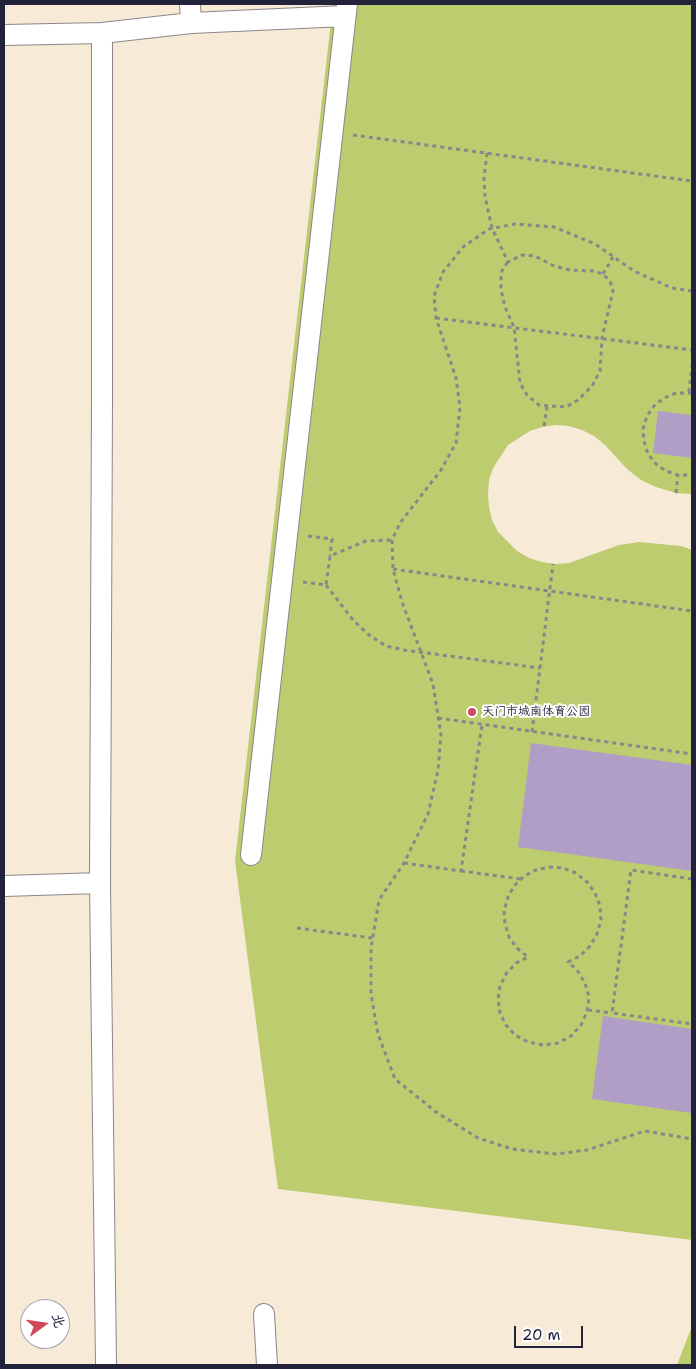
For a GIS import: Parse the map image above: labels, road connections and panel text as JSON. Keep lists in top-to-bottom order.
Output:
{
  "places": ["天门市城南体育公园"],
  "scale_bar": "20 m",
  "north": "right"
}
